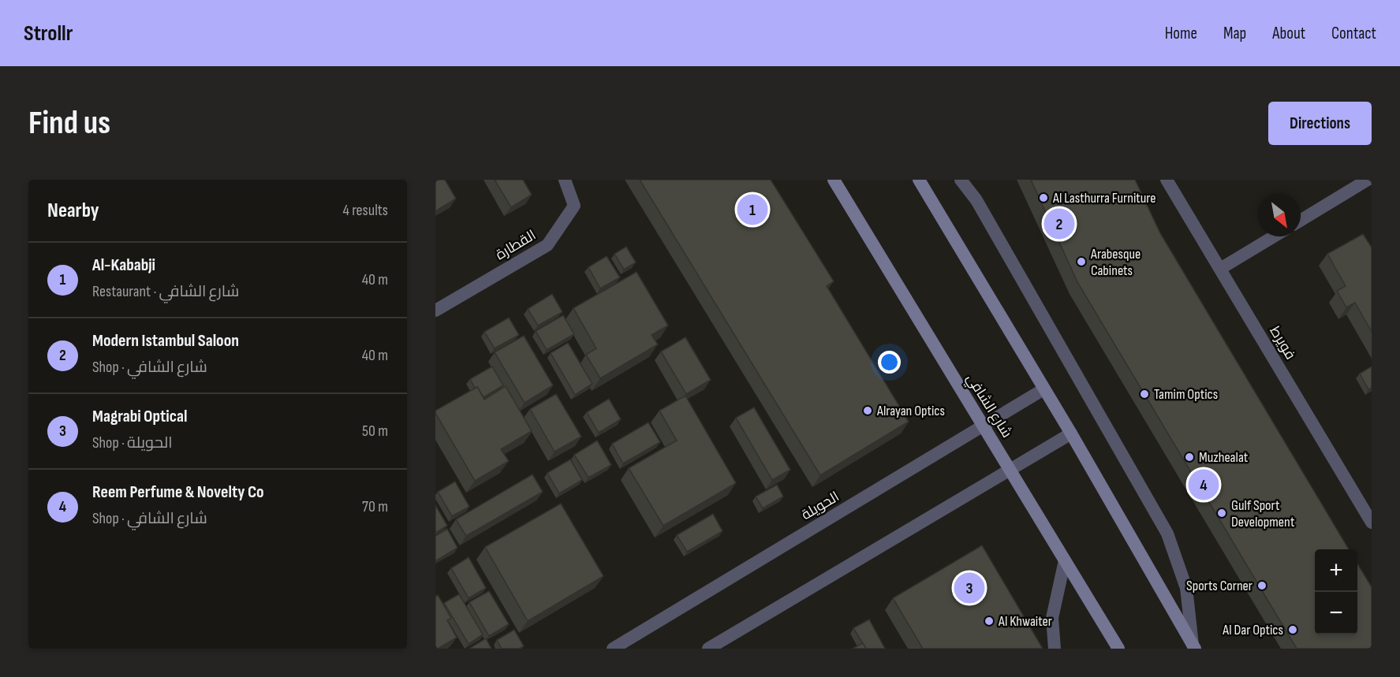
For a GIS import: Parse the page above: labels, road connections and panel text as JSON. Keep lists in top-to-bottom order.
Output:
{
  "streets": {
    "main road": ["شارع الشافي"],
    "street": ["القطارة", "فويرط", "الحويلة"]
  },
  "crossings": [
    ["شارع الشافي", "الحويلة"]
  ],
  "places": [
    "Al Lasthurra Furniture",
    "Arabesque Cabinets",
    "Tamim Optics",
    "Alrayan Optics",
    "Muzhealat",
    "Gulf Sport Development",
    "Sports Corner",
    "Al Khwaiter",
    "Al Dar Optics"
  ],
  "north": "bottom right",
  "page": {
    "header": "Strollr",
    "nav": [
      "Home",
      "Map",
      "About",
      "Contact"
    ],
    "buttons": "Directions",
    "title": "Find us",
    "heading": ["Nearby", "4 results"],
    "pins": [
      "1",
      "2",
      "4",
      "3"
    ],
    "list": [
      {
        "mark": "1",
        "name": "Al-Kababji",
        "note": "Restaurant · شارع الشافي",
        "value": "40 m"
      },
      {
        "mark": "2",
        "name": "Modern Istambul Saloon",
        "note": "Shop · شارع الشافي",
        "value": "40 m"
      },
      {
        "mark": "3",
        "name": "Magrabi Optical",
        "note": "Shop · الحويلة",
        "value": "50 m"
      },
      {
        "mark": "4",
        "name": "Reem Perfume & Novelty Co",
        "note": "Shop · شارع الشافي",
        "value": "70 m"
      }
    ],
    "map_buttons": ["+", "−"]
  }
}
